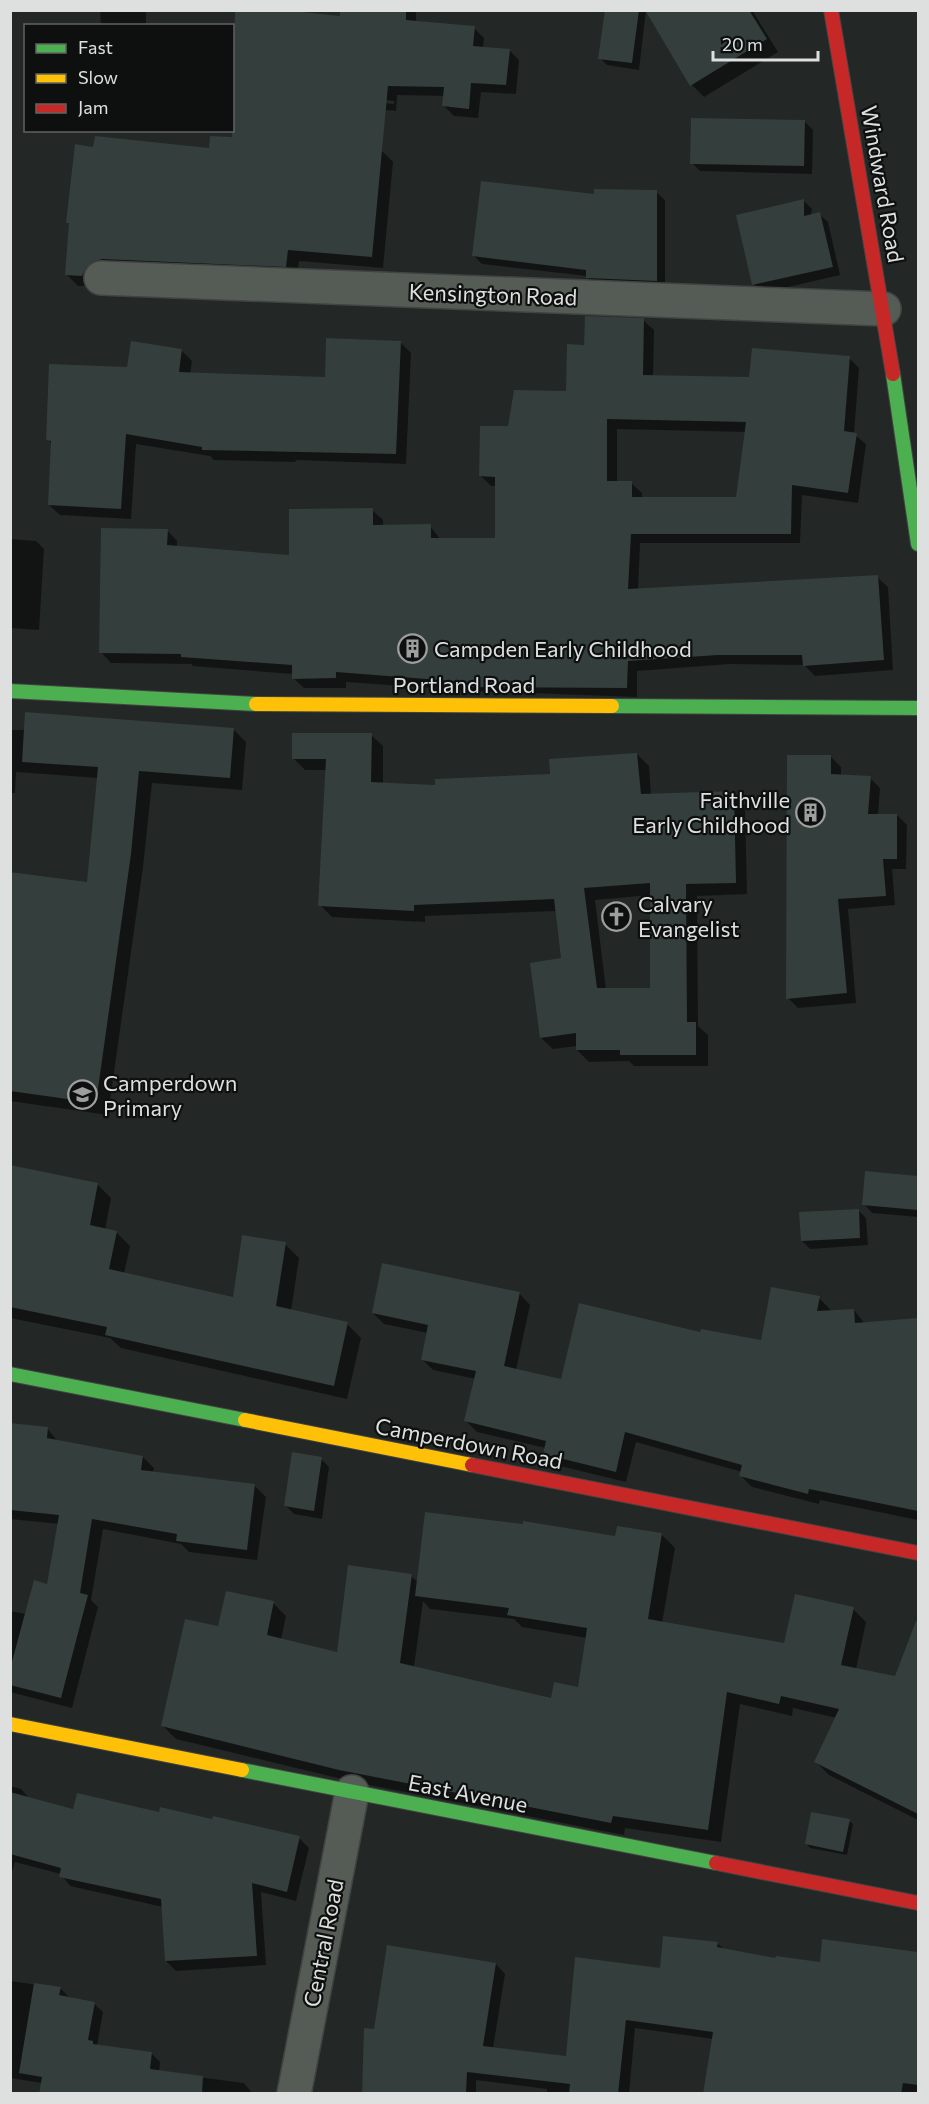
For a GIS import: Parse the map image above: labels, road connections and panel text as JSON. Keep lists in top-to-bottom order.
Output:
{
  "streets": {
    "street": [
      "Windward Road",
      "Kensington Road",
      "Portland Road",
      "Camperdown Road",
      "East Avenue",
      "Central Road"
    ]
  },
  "crossings": [
    ["Windward Road", "Kensington Road"],
    ["East Avenue", "Central Road"]
  ],
  "places": {
    "building": ["Campden Early Childhood", "Faithville Early Childhood"],
    "church": ["Calvary Evangelist"],
    "school or university": ["Camperdown Primary"]
  },
  "legend": ["Fast", "Slow", "Jam"],
  "scale_bar": "20 m"
}
